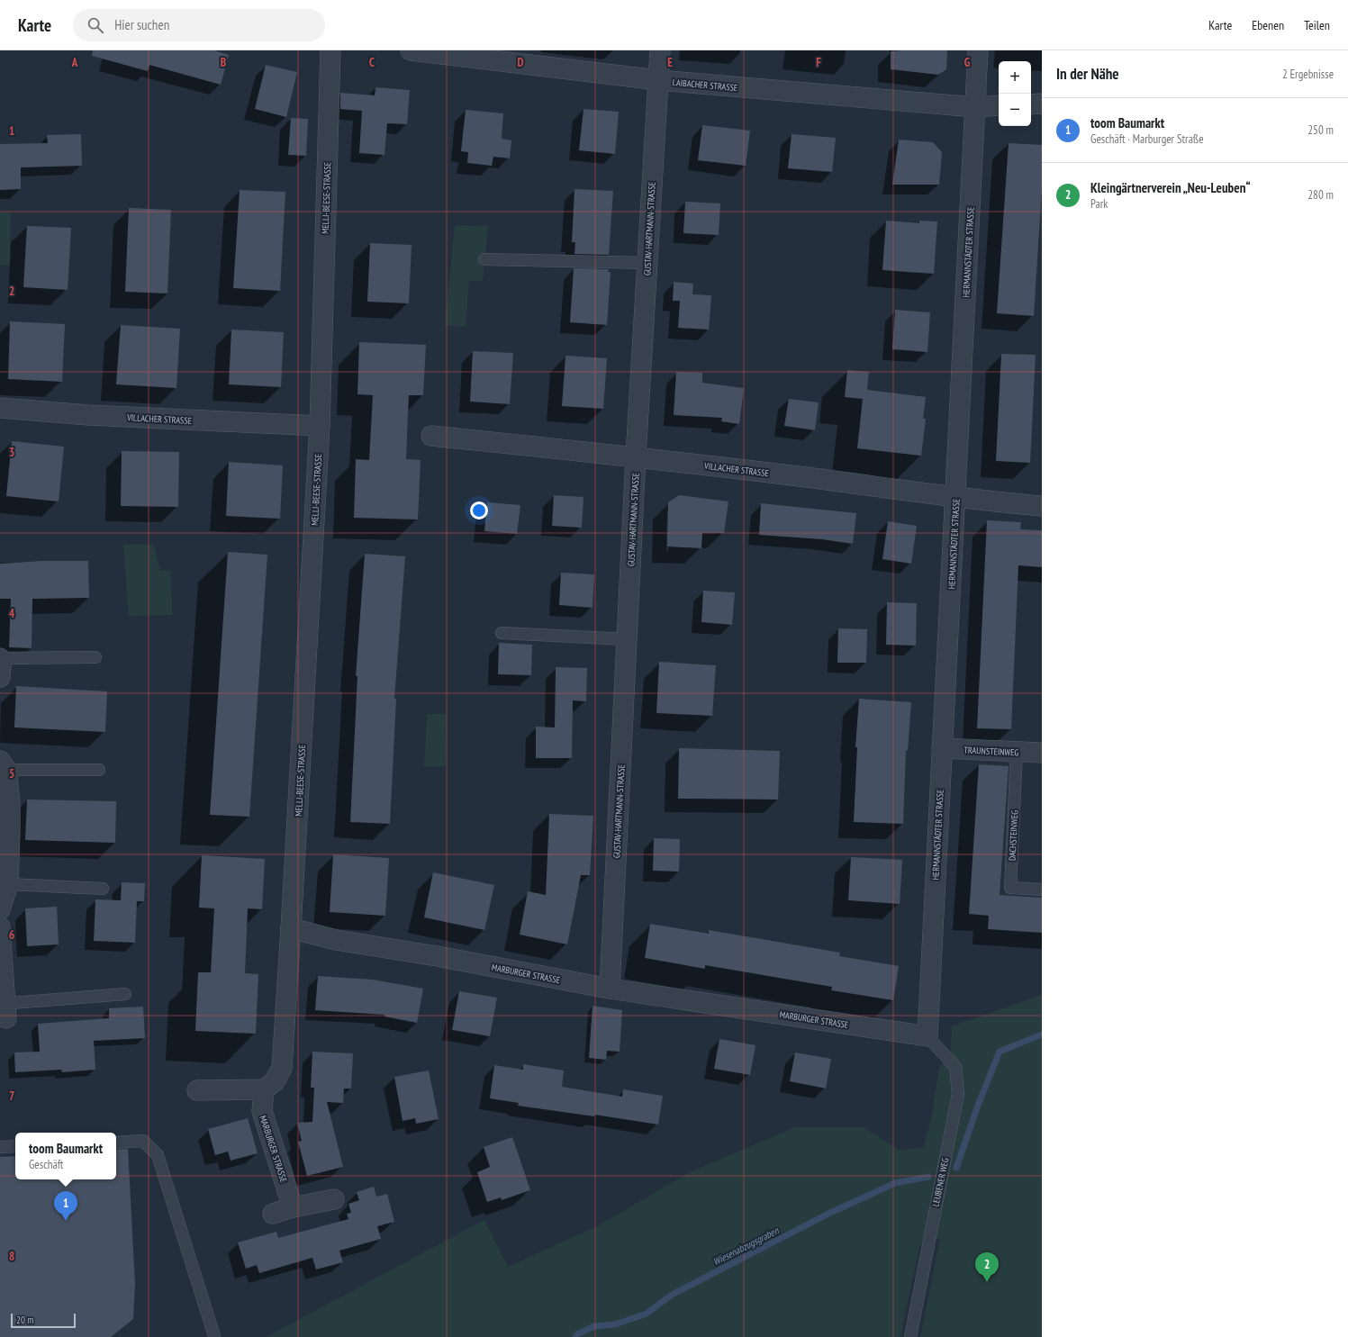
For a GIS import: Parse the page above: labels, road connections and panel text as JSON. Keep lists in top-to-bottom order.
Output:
{
  "streets": {
    "street": [
      "LAIBACHER STRASSE",
      "MELLI-BEESE-STRASSE",
      "GUSTAV-HARTMANN-STRASSE",
      "HERMANNSTÄDTER STRASSE",
      "VILLACHER STRASSE",
      "TRAUNSTEINWEG",
      "MARBURGER STRASSE"
    ],
    "lane": ["DACHSTEINWEG", "LEUBENER WEG"]
  },
  "crossings": [
    ["LAIBACHER STRASSE", "GUSTAV-HARTMANN-STRASSE"],
    ["LAIBACHER STRASSE", "HERMANNSTÄDTER STRASSE"],
    ["MELLI-BEESE-STRASSE", "VILLACHER STRASSE"],
    ["MELLI-BEESE-STRASSE", "MARBURGER STRASSE"],
    ["GUSTAV-HARTMANN-STRASSE", "VILLACHER STRASSE"],
    ["GUSTAV-HARTMANN-STRASSE", "MARBURGER STRASSE"],
    ["HERMANNSTÄDTER STRASSE", "VILLACHER STRASSE"],
    ["HERMANNSTÄDTER STRASSE", "TRAUNSTEINWEG"],
    ["HERMANNSTÄDTER STRASSE", "MARBURGER STRASSE"],
    ["HERMANNSTÄDTER STRASSE", "LEUBENER WEG"],
    ["TRAUNSTEINWEG", "DACHSTEINWEG"],
    ["MARBURGER STRASSE", "LEUBENER WEG"]
  ],
  "water": ["Wiesenabzugsgraben"],
  "scale_bar": "20 m",
  "page": {
    "header": "Karte",
    "search": "Hier suchen",
    "nav": ["Karte", "Ebenen", "Teilen"],
    "heading": ["In der Nähe", "2 Ergebnisse"],
    "map_buttons": ["+", "−"],
    "list": [
      {
        "mark": "1",
        "name": "toom Baumarkt",
        "note": "Geschäft · Marburger Straße",
        "value": "250 m"
      },
      {
        "mark": "2",
        "name": "Kleingärtnerverein „Neu-Leuben“",
        "note": "Park",
        "value": "280 m"
      }
    ],
    "popup": ["toom Baumarkt", "Geschäft"],
    "pins": ["1", "2"],
    "scale": "20 m"
  },
  "grid": {
    "columns": [
      "A",
      "B",
      "C",
      "D",
      "E",
      "F",
      "G"
    ],
    "rows": [
      "1",
      "2",
      "3",
      "4",
      "5",
      "6",
      "7",
      "8"
    ]
  }
}
